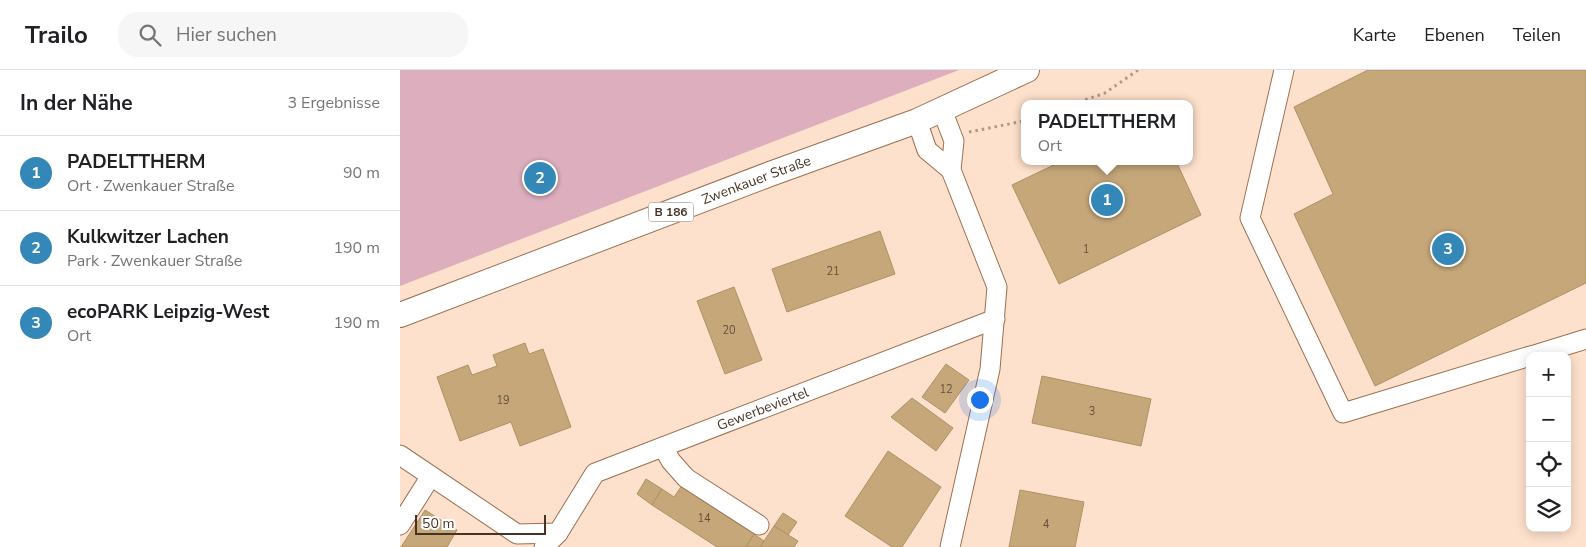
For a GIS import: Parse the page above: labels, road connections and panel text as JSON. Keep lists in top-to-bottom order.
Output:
{
  "streets": {
    "main road": ["Zwenkauer Straße", "B 186"],
    "lane": ["Gewerbeviertel"]
  },
  "house_numbers": [
    "1",
    "21",
    "20",
    "12",
    "19",
    "3",
    "14",
    "4"
  ],
  "scale_bar": "50 m",
  "page": {
    "header": "Trailo",
    "search": "Hier suchen",
    "nav": ["Karte", "Ebenen", "Teilen"],
    "heading": ["In der Nähe", "3 Ergebnisse"],
    "popup": ["PADELTTHERM", "Ort"],
    "list": [
      {
        "mark": "1",
        "name": "PADELTTHERM",
        "note": "Ort · Zwenkauer Straße",
        "value": "90 m"
      },
      {
        "mark": "2",
        "name": "Kulkwitzer Lachen",
        "note": "Park · Zwenkauer Straße",
        "value": "190 m"
      },
      {
        "mark": "3",
        "name": "ecoPARK Leipzig-West",
        "note": "Ort",
        "value": "190 m"
      }
    ],
    "pins": ["2", "1", "3"],
    "map_buttons": ["+", "−"],
    "scale": "50 m"
  }
}
